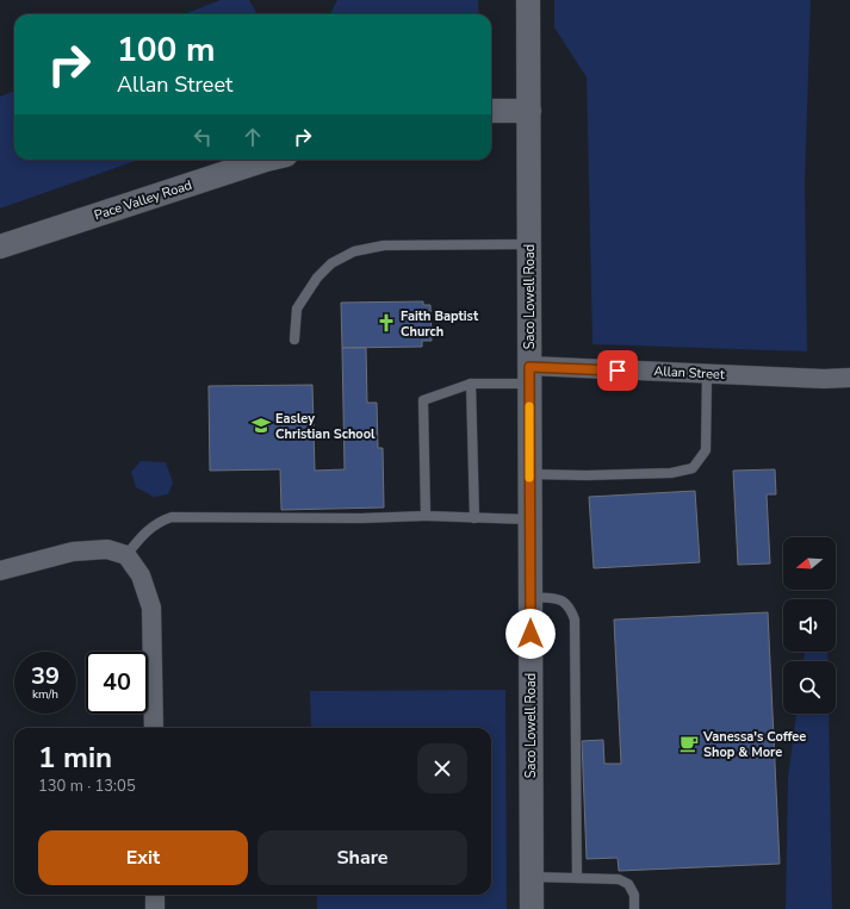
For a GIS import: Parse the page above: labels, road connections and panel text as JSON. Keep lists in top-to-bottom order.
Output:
{
  "streets": {
    "street": ["Pace Valley Road", "Saco Lowell Road", "Allan Street"]
  },
  "crossings": [
    ["Saco Lowell Road", "Allan Street"]
  ],
  "places": {
    "church": ["Faith Baptist Church"],
    "school or university": ["Easley Christian School"],
    "cafe": ["Vanessa's Coffee Shop & More"]
  },
  "north": "left",
  "page": {
    "turn": ["100 m", "Allan Street"],
    "speed": "39 km/h",
    "limit": "40",
    "heading": ["1 min", "130 m · 13:05"],
    "buttons": ["Exit", "Share"]
  }
}
